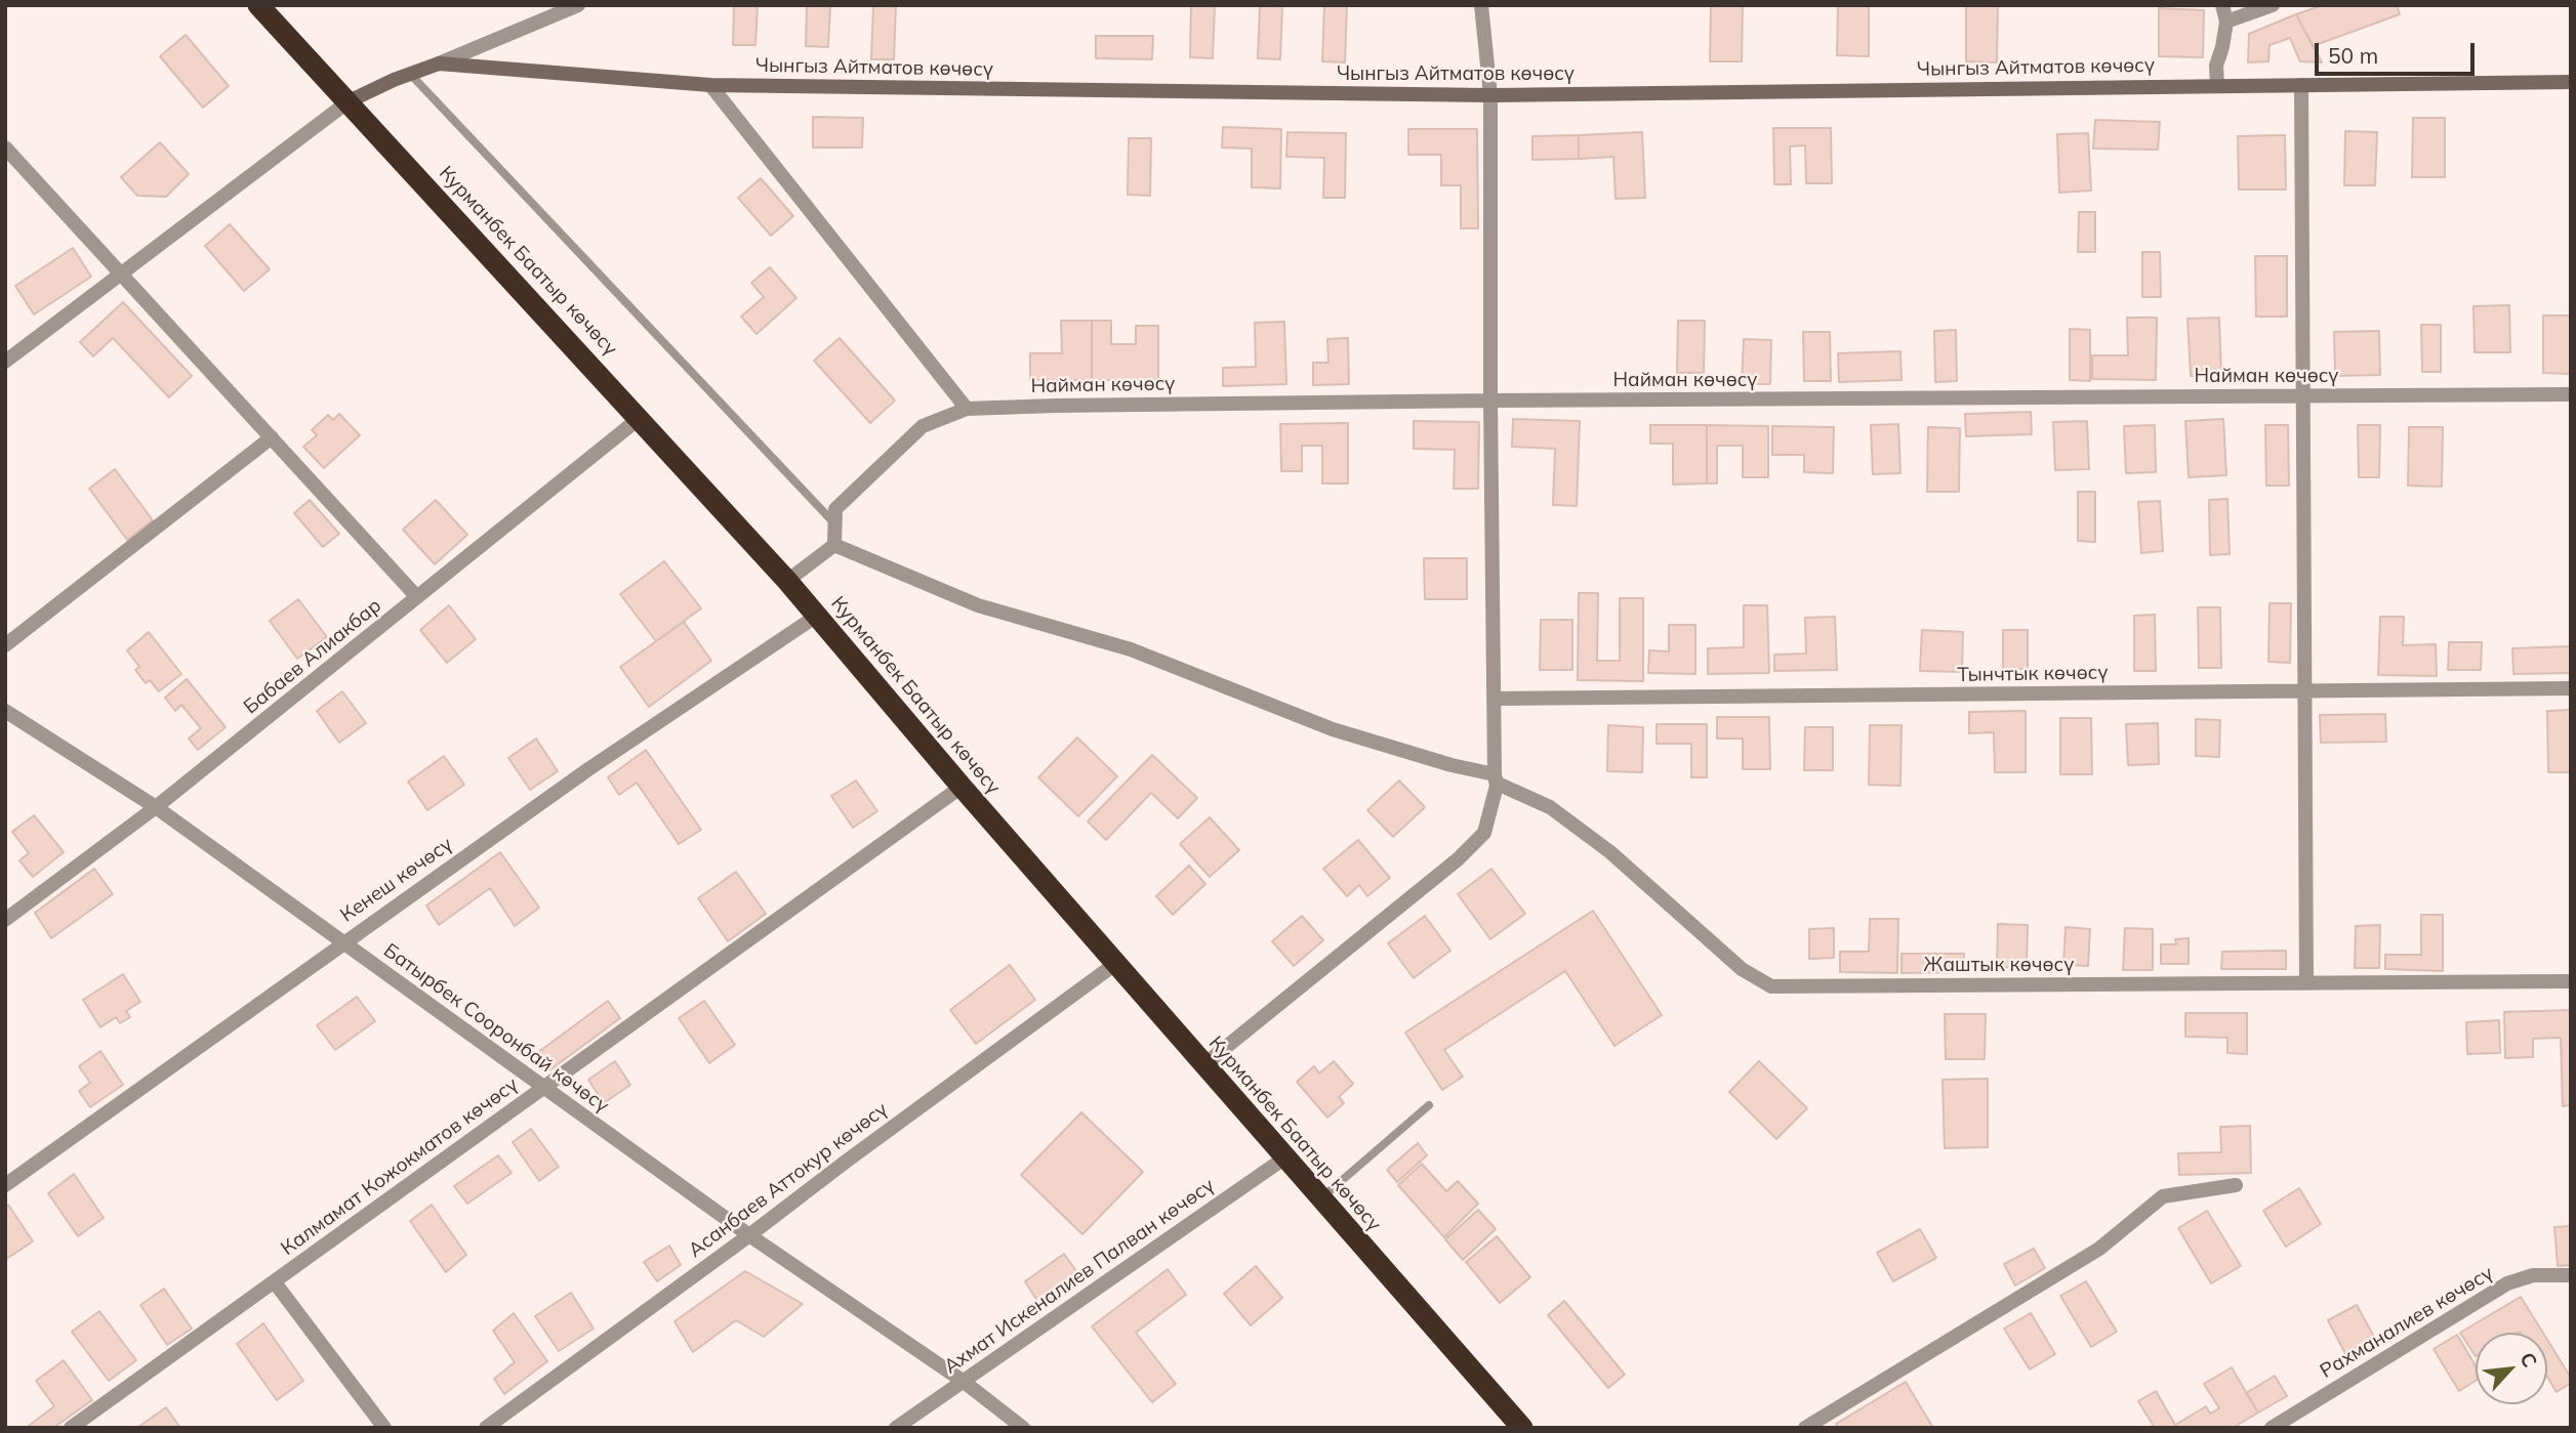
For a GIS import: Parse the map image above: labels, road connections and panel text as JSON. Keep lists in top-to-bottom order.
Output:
{
  "streets": {
    "highway": ["Курманбек Баатыр көчөсү"],
    "main road": ["Чынгыз Айтматов көчөсү"],
    "street": [
      "Найман көчөсү",
      "Бабаев Алиакбар",
      "Тынчтык көчөсү",
      "Кенеш көчөсү",
      "Жаштык көчөсү",
      "Батырбек Сооронбай көчөсү",
      "Калмамат Кожокматов көчөсү",
      "Асанбаев Аттокур көчөсү",
      "Ахмат Искеналиев Палван көчөсү",
      "Рахманалиев көчөсү"
    ]
  },
  "crossings": [
    ["Чынгыз Айтматов көчөсү", "Курманбек Баатыр көчөсү"],
    ["Курманбек Баатыр көчөсү", "Бабаев Алиакбар"],
    ["Курманбек Баатыр көчөсү", "Кенеш көчөсү"],
    ["Курманбек Баатыр көчөсү", "Калмамат Кожокматов көчөсү"],
    ["Курманбек Баатыр көчөсү", "Асанбаев Аттокур көчөсү"],
    ["Курманбек Баатыр көчөсү", "Ахмат Искеналиев Палван көчөсү"],
    ["Бабаев Алиакбар", "Батырбек Сооронбай көчөсү"],
    ["Кенеш көчөсү", "Батырбек Сооронбай көчөсү"],
    ["Батырбек Сооронбай көчөсү", "Калмамат Кожокматов көчөсү"],
    ["Батырбек Сооронбай көчөсү", "Асанбаев Аттокур көчөсү"],
    ["Батырбек Сооронбай көчөсү", "Ахмат Искеналиев Палван көчөсү"]
  ],
  "scale_bar": "50 m",
  "north": "top right"
}
